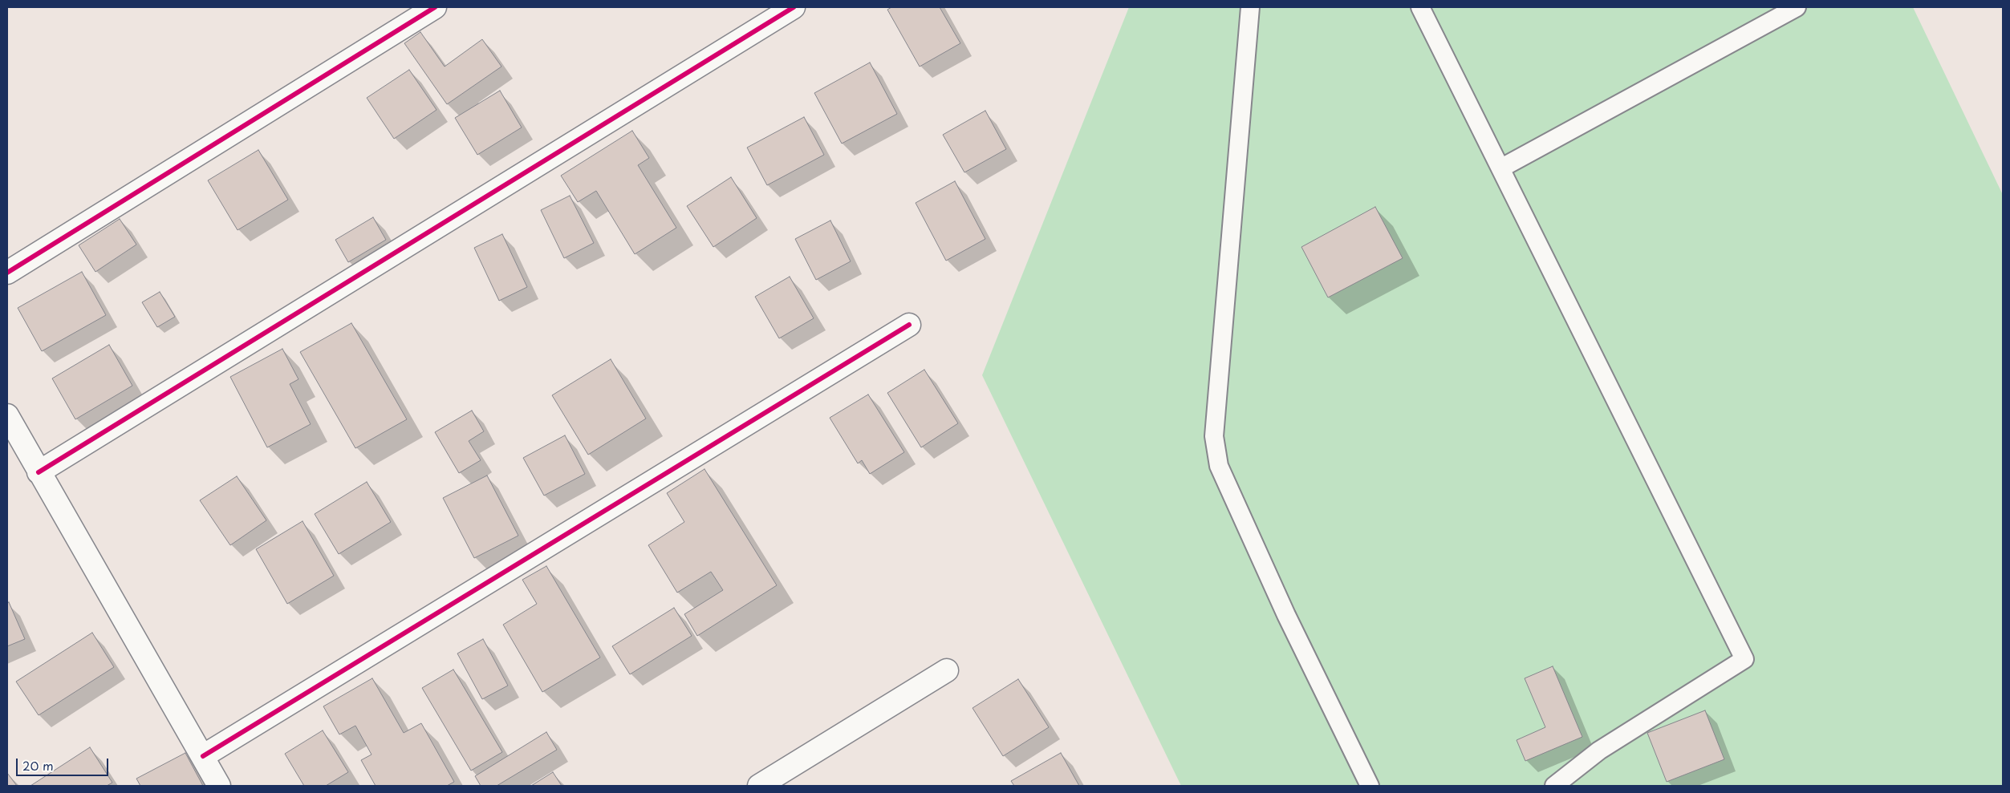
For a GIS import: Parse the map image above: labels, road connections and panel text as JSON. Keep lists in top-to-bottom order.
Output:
{
  "scale_bar": "20 m"
}
